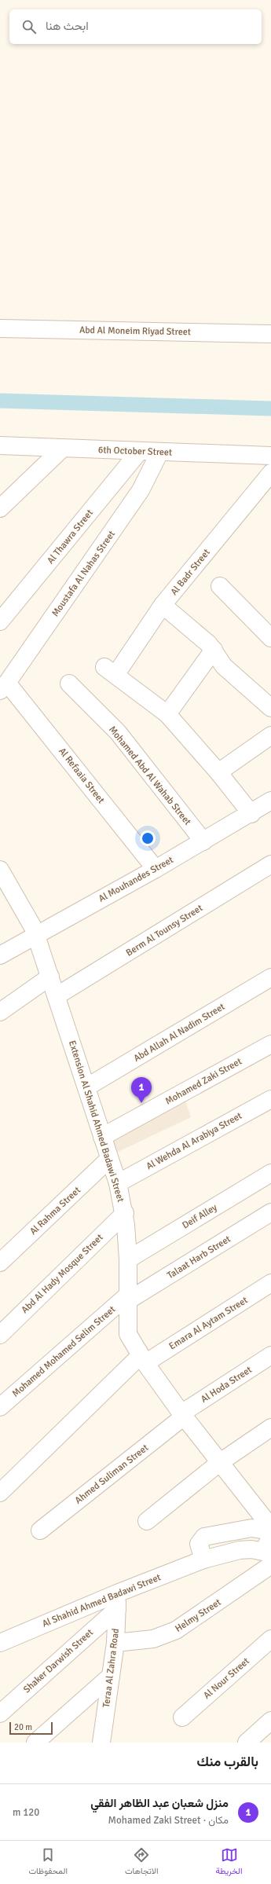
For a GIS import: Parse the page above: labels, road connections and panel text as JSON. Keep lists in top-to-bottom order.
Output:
{
  "streets": {
    "street": [
      "Abd Al Moneim Riyad Street",
      "6th October Street",
      "Al Thawra Street",
      "Al Badr Street",
      "Moustafa Al Nahas Street",
      "Al Refaaia Street",
      "Mohamed Abd Al Wahab Street",
      "Al Mouhandes Street",
      "Berm Al Tounsy Street",
      "Abd Allah Al Nadim Street",
      "Mohamed Zaki Street",
      "Extension Al Shahid Ahmed Badawi Street",
      "Al Wehda Al Arabiya Street",
      "Al Rahma Street",
      "Deif Alley",
      "Talaat Harb Street",
      "Abd Al Hady Mosque Street",
      "Emara Al Aytam Street",
      "Mohamed Mohamed Selim Street",
      "Al Hoda Street",
      "Ahmed Suliman Street",
      "Al Shahid Ahmed Badawi Street",
      "Helmy Street",
      "Shaker Darwish Street",
      "Teraa Al Zahra Road",
      "Al Nour Street"
    ]
  },
  "crossings": [
    ["6th October Street", "Al Thawra Street"],
    ["6th October Street", "Moustafa Al Nahas Street"],
    ["Moustafa Al Nahas Street", "Al Refaaia Street"],
    ["Al Refaaia Street", "Al Mouhandes Street"],
    ["Mohamed Abd Al Wahab Street", "Al Mouhandes Street"],
    ["Al Mouhandes Street", "Extension Al Shahid Ahmed Badawi Street"],
    ["Berm Al Tounsy Street", "Extension Al Shahid Ahmed Badawi Street"],
    ["Abd Allah Al Nadim Street", "Extension Al Shahid Ahmed Badawi Street"],
    ["Mohamed Zaki Street", "Extension Al Shahid Ahmed Badawi Street"],
    ["Extension Al Shahid Ahmed Badawi Street", "Al Wehda Al Arabiya Street"],
    ["Extension Al Shahid Ahmed Badawi Street", "Al Rahma Street"],
    ["Extension Al Shahid Ahmed Badawi Street", "Deif Alley"],
    ["Extension Al Shahid Ahmed Badawi Street", "Talaat Harb Street"],
    ["Extension Al Shahid Ahmed Badawi Street", "Abd Al Hady Mosque Street"],
    ["Extension Al Shahid Ahmed Badawi Street", "Emara Al Aytam Street"],
    ["Extension Al Shahid Ahmed Badawi Street", "Mohamed Mohamed Selim Street"],
    ["Extension Al Shahid Ahmed Badawi Street", "Al Hoda Street"],
    ["Extension Al Shahid Ahmed Badawi Street", "Ahmed Suliman Street"],
    ["Talaat Harb Street", "Mohamed Mohamed Selim Street"],
    ["Al Hoda Street", "Ahmed Suliman Street"],
    ["Al Shahid Ahmed Badawi Street", "Helmy Street"],
    ["Al Shahid Ahmed Badawi Street", "Shaker Darwish Street"],
    ["Al Shahid Ahmed Badawi Street", "Teraa Al Zahra Road"],
    ["Helmy Street", "Teraa Al Zahra Road"],
    ["Shaker Darwish Street", "Teraa Al Zahra Road"]
  ],
  "scale_bar": "20 m",
  "page": {
    "search": "ابحث هنا",
    "pins": "1",
    "scale": "20 m",
    "heading": "بالقرب منك",
    "list": [
      {
        "mark": "1",
        "name": "منزل شعبان عبد الظاهر الفقي",
        "note": "مكان · Mohamed Zaki Street",
        "value": "120 m"
      }
    ],
    "nav": ["الخريطة", "الاتجاهات", "المحفوظات"]
  }
}
